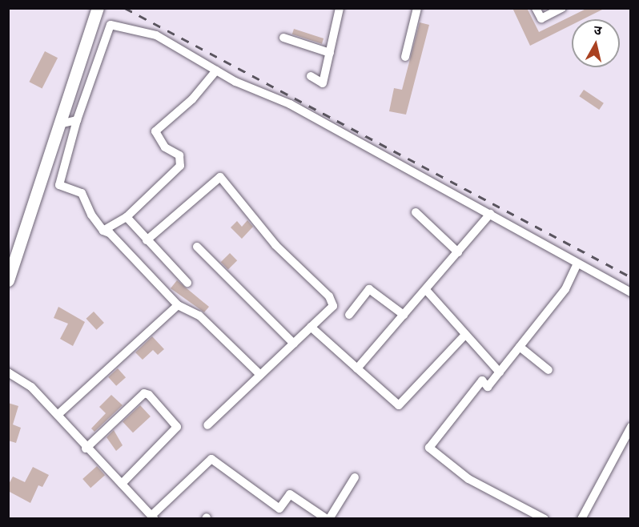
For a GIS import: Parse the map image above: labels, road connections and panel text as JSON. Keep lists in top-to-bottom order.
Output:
{
  "north": "top"
}
